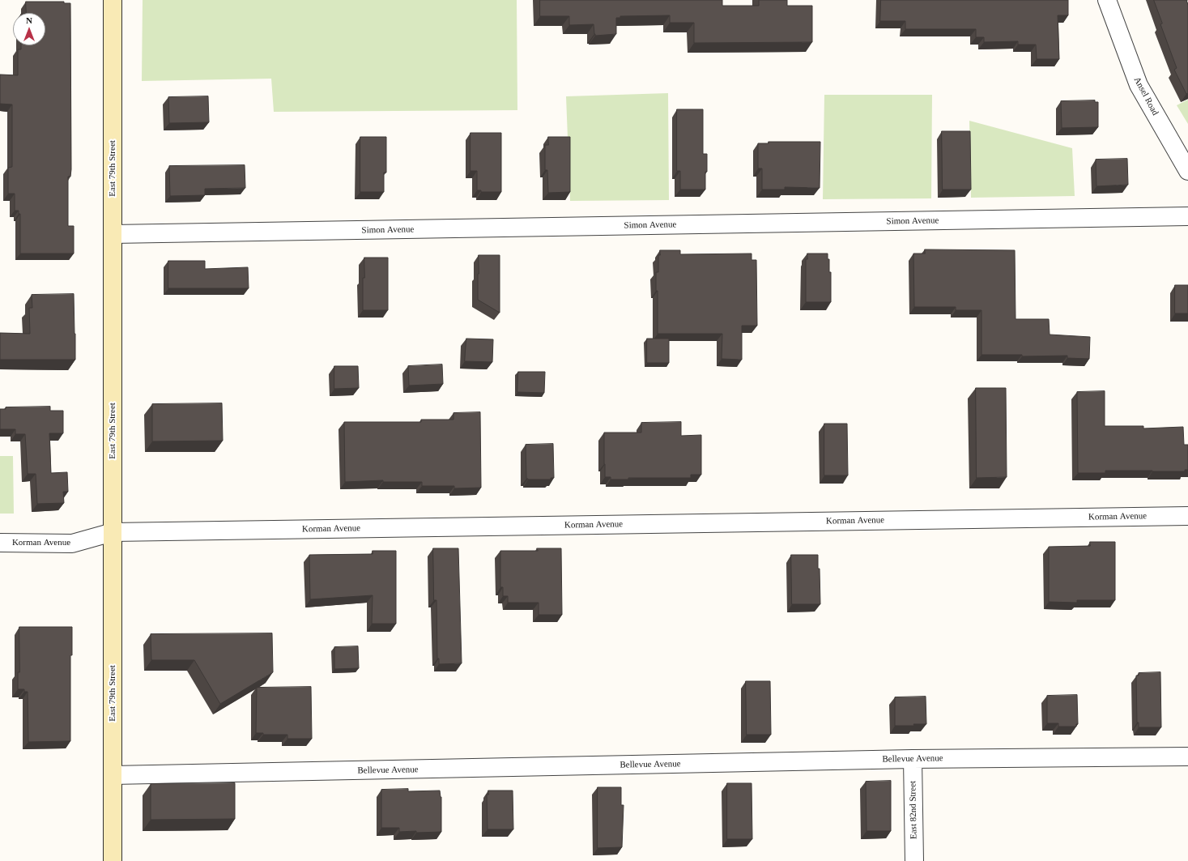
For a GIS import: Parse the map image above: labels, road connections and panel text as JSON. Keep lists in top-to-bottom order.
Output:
{
  "streets": {
    "main road": ["East 79th Street"],
    "street": [
      "Ansel Road",
      "Simon Avenue",
      "Korman Avenue",
      "Bellevue Avenue",
      "East 82nd Street"
    ]
  },
  "crossings": [
    ["East 79th Street", "Simon Avenue"],
    ["East 79th Street", "Korman Avenue"],
    ["East 79th Street", "Bellevue Avenue"],
    ["Bellevue Avenue", "East 82nd Street"]
  ],
  "north": "top"
}
